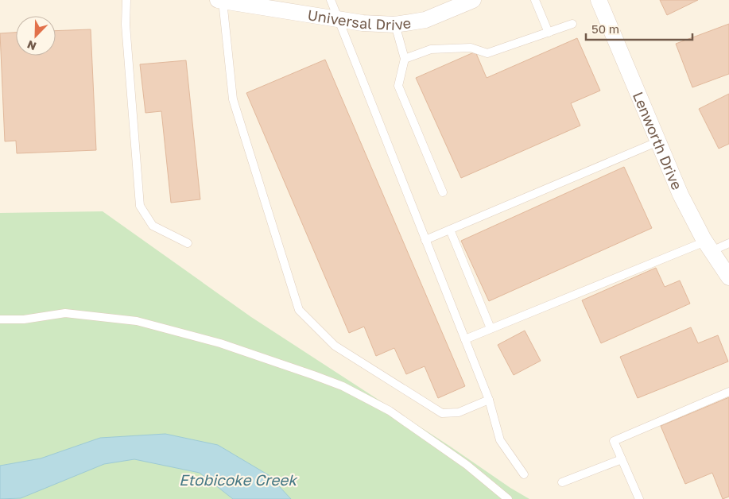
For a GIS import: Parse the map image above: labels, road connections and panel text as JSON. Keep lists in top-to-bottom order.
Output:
{
  "streets": {
    "street": ["Universal Drive", "Lenworth Drive"]
  },
  "water": ["Etobicoke Creek"],
  "scale_bar": "50 m",
  "north": "bottom left"
}
